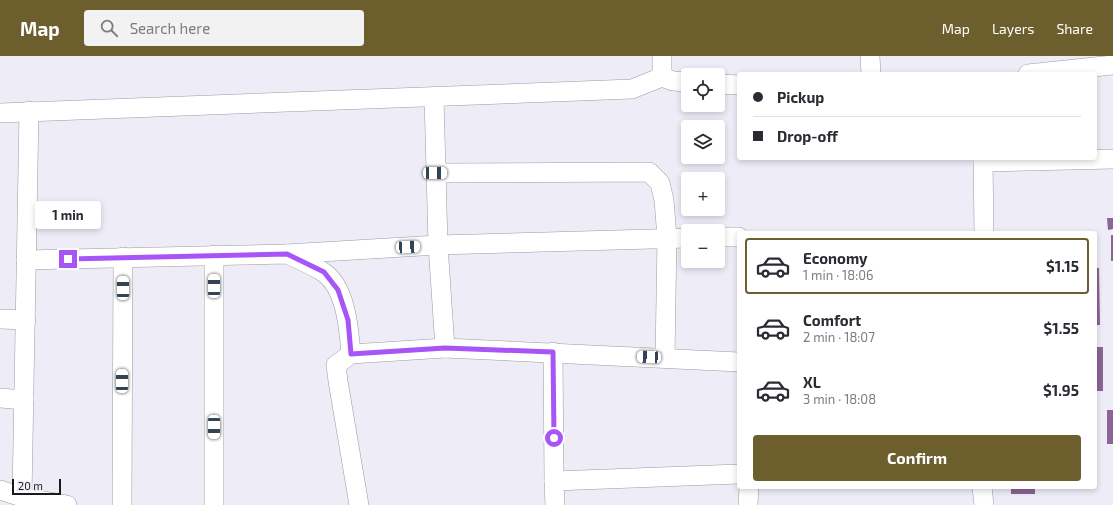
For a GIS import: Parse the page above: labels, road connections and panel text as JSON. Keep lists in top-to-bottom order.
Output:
{
  "scale_bar": "20 m",
  "page": {
    "header": "Map",
    "search": "Search here",
    "nav": ["Map", "Layers", "Share"],
    "map_buttons": ["+", "−"],
    "banner": ["Pickup", "Drop-off"],
    "bubble": "1 min",
    "list": [
      {
        "name": "Economy",
        "note": "1 min · 18:06",
        "value": "$1.15"
      },
      {
        "name": "Comfort",
        "note": "2 min · 18:07",
        "value": "$1.55"
      },
      {
        "name": "XL",
        "note": "3 min · 18:08",
        "value": "$1.95"
      }
    ],
    "buttons": "Confirm",
    "scale": "20 m"
  }
}
